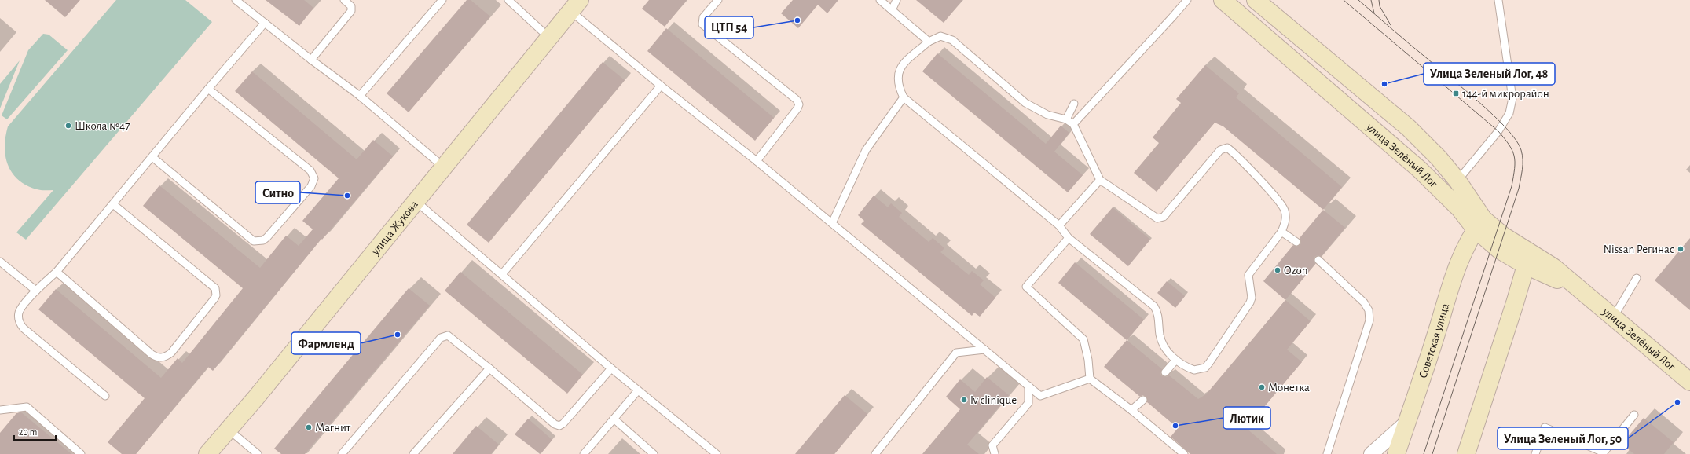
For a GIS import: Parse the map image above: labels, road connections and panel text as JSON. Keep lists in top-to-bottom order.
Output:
{
  "streets": {
    "main road": ["улица Зелёный Лог", "улица Жукова", "Советская улица"]
  },
  "crossings": [
    ["улица Зелёный Лог", "Советская улица"]
  ],
  "places": {
    "other": [
      "ЦТП 54",
      "Улица Зеленый Лог, 48",
      "Школа №47",
      "Ситно",
      "Nissan Регинас",
      "Ozon",
      "Фармленд",
      "Монетка",
      "Iv clinique",
      "Улица Зеленый Лог, 50",
      "Лютик",
      "Магнит"
    ],
    "transit": ["144-й микрорайон"]
  },
  "scale_bar": "20 m"
}
